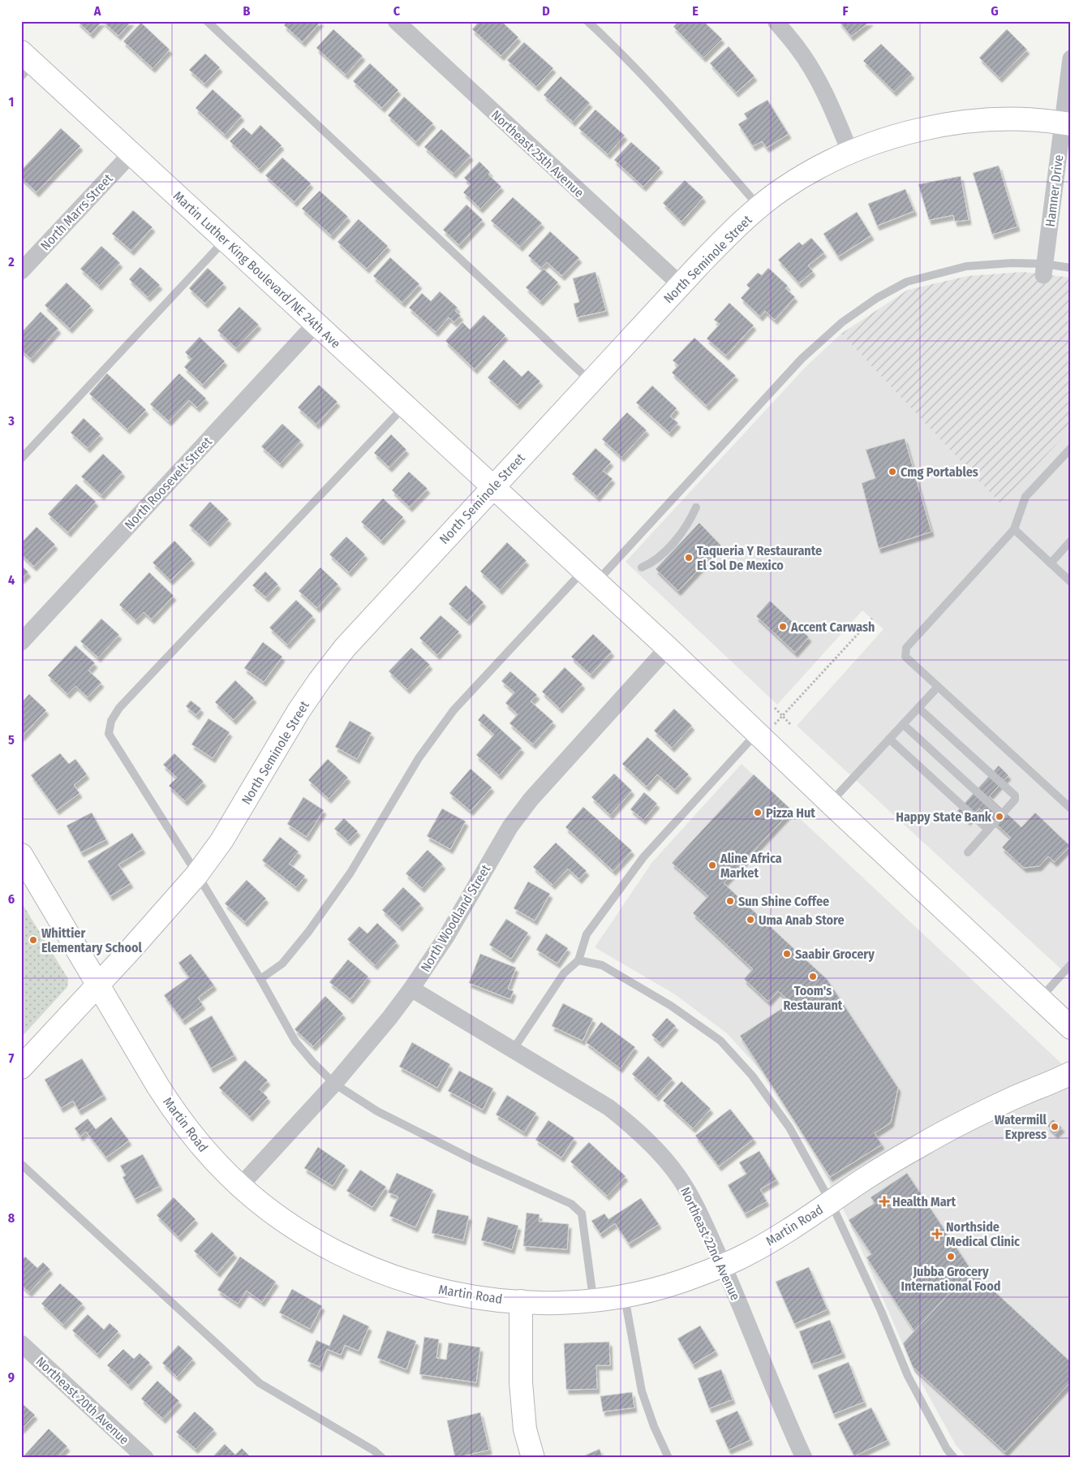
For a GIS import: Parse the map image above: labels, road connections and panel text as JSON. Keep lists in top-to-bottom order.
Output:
{
  "streets": {
    "street": [
      "Northeast 25th Avenue",
      "Hamner Drive",
      "North Marrs Street",
      "North Seminole Street",
      "Martin Luther King Boulevard/NE 24th Ave",
      "North Roosevelt Street",
      "North Woodland Street",
      "Martin Road",
      "Northeast 22nd Avenue",
      "Northeast 20th Avenue"
    ]
  },
  "crossings": [
    ["Northeast 25th Avenue", "North Seminole Street"],
    ["Hamner Drive", "North Seminole Street"],
    ["North Marrs Street", "Martin Luther King Boulevard/NE 24th Ave"],
    ["North Seminole Street", "Martin Luther King Boulevard/NE 24th Ave"],
    ["North Seminole Street", "Martin Road"],
    ["Martin Luther King Boulevard/NE 24th Ave", "North Roosevelt Street"],
    ["Martin Luther King Boulevard/NE 24th Ave", "North Woodland Street"],
    ["North Woodland Street", "Martin Road"],
    ["North Woodland Street", "Northeast 22nd Avenue"],
    ["Martin Road", "Northeast 22nd Avenue"]
  ],
  "places": {
    "other": [
      "Cmg Portables",
      "Taqueria Y Restaurante El Sol De Mexico",
      "Accent Carwash",
      "Pizza Hut",
      "Happy State Bank",
      "Aline Africa Market",
      "Sun Shine Coffee",
      "Uma Anab Store",
      "Whittier Elementary School",
      "Saabir Grocery",
      "Toom's Restaurant",
      "Watermill Express",
      "Jubba Grocery International Food"
    ],
    "health": ["Health Mart", "Northside Medical Clinic"]
  },
  "grid": {
    "columns": [
      "A",
      "B",
      "C",
      "D",
      "E",
      "F",
      "G"
    ],
    "rows": [
      "1",
      "2",
      "3",
      "4",
      "5",
      "6",
      "7",
      "8",
      "9"
    ]
  }
}
